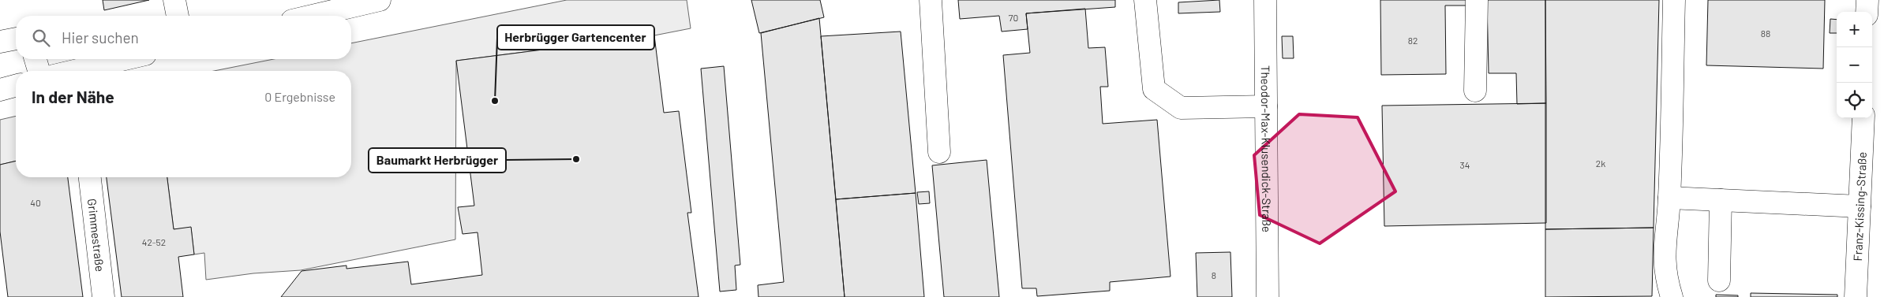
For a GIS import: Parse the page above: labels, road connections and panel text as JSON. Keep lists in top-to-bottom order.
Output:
{
  "streets": {
    "street": ["Theodor-Max-Klusendick-Straße", "Franz-Kissing-Straße", "Grimmestraße"]
  },
  "places": ["Herbrügger Gartencenter", "Baumarkt Herbrügger"],
  "house_numbers": [
    "70",
    "88",
    "82",
    "2k",
    "34",
    "40",
    "42-52",
    "8"
  ],
  "page": {
    "map_buttons": ["+", "−"],
    "search": "Hier suchen",
    "heading": ["In der Nähe", "0 Ergebnisse"]
  }
}
